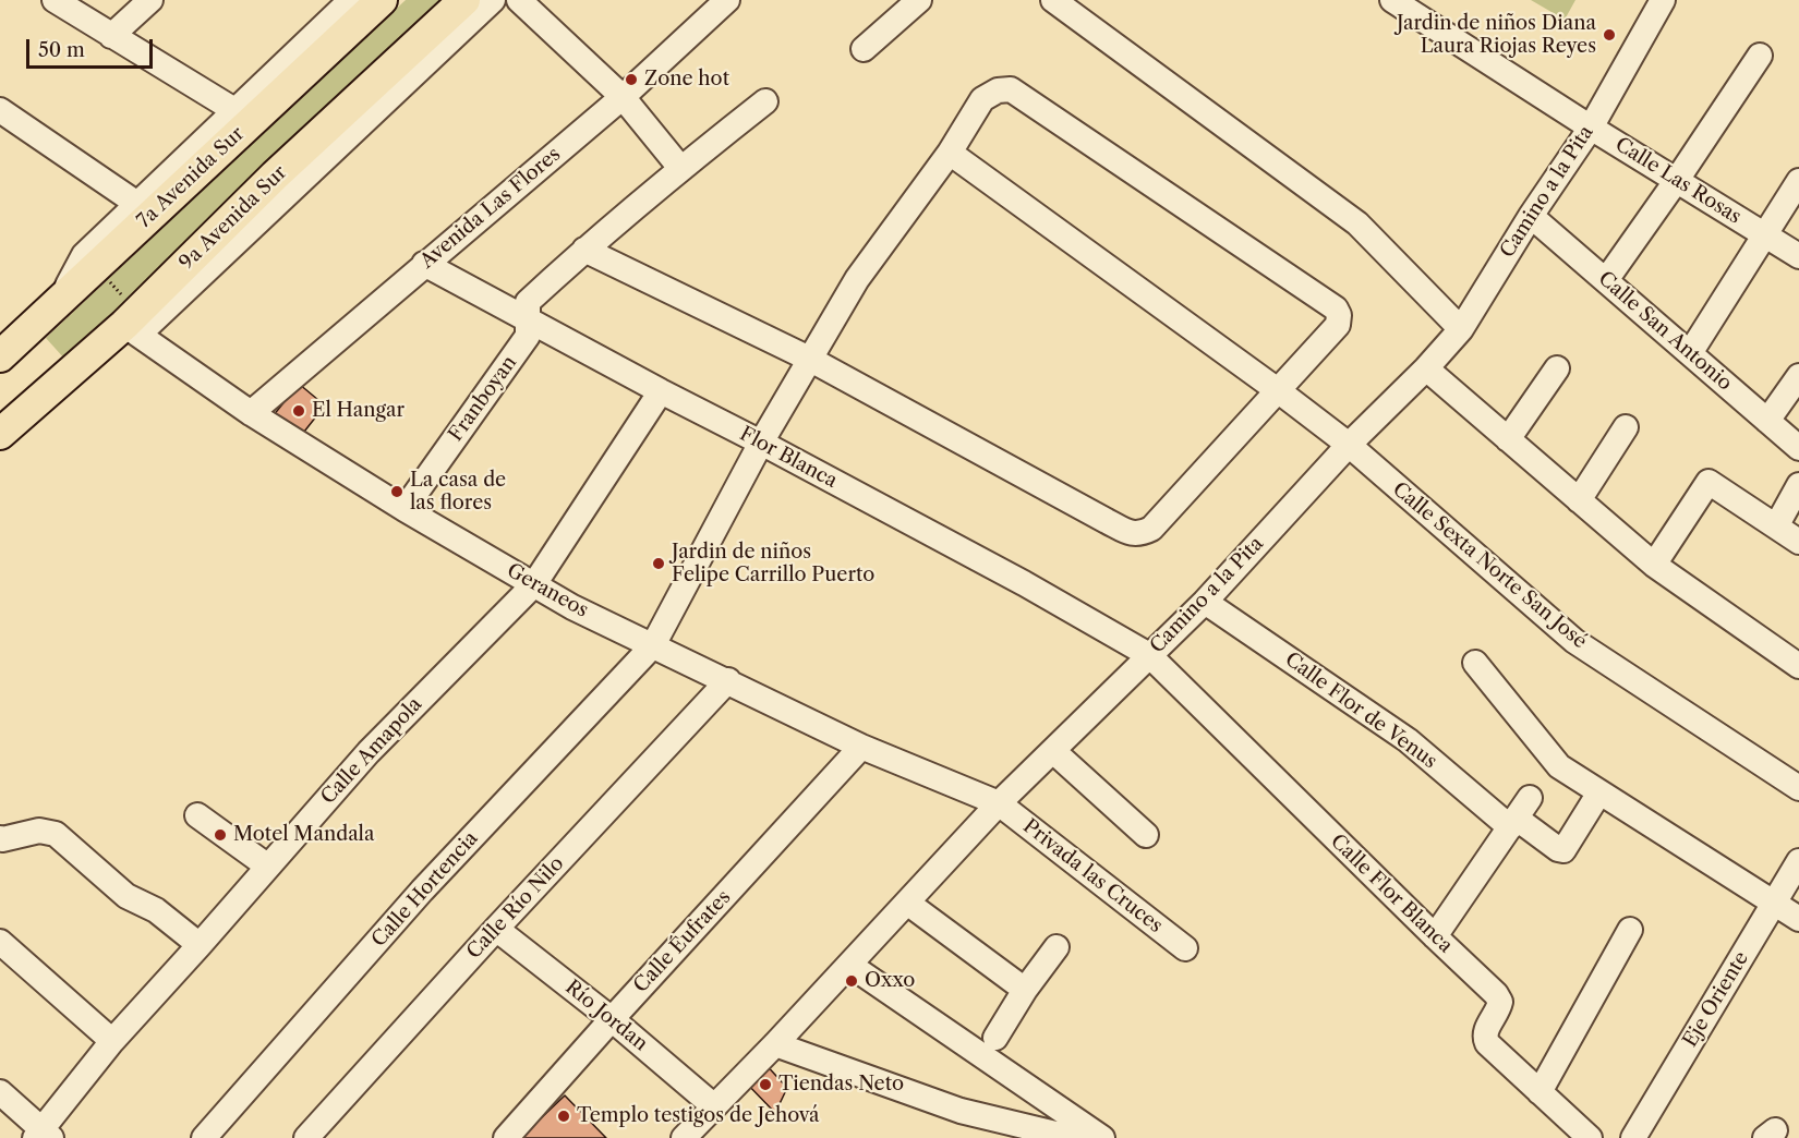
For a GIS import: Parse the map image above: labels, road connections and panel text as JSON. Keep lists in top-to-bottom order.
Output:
{
  "streets": {
    "main road": ["7a Avenida Sur", "9a Avenida Sur"],
    "street": [
      "Calle Las Rosas",
      "Camino a la Pita",
      "Avenida Las Flores",
      "Calle San Antonio",
      "Franboyan",
      "Flor Blanca",
      "Calle Sexta Norte San José",
      "Geraneos",
      "Calle Flor de Venus",
      "Calle Amapola",
      "Privada las Cruces",
      "Calle Hortencia",
      "Calle Flor Blanca",
      "Calle Río Nilo",
      "Calle Éufrates",
      "Eje Oriente",
      "Río Jordan"
    ]
  },
  "crossings": [
    ["Calle Las Rosas", "Camino a la Pita"],
    ["Camino a la Pita", "Calle San Antonio"],
    ["Camino a la Pita", "Flor Blanca"],
    ["Camino a la Pita", "Calle Sexta Norte San José"],
    ["Camino a la Pita", "Geraneos"],
    ["Camino a la Pita", "Calle Flor de Venus"],
    ["Camino a la Pita", "Privada las Cruces"],
    ["Camino a la Pita", "Calle Flor Blanca"],
    ["Camino a la Pita", "Río Jordan"],
    ["Avenida Las Flores", "Flor Blanca"],
    ["Avenida Las Flores", "Geraneos"],
    ["9a Avenida Sur", "Geraneos"],
    ["Franboyan", "Flor Blanca"],
    ["Franboyan", "Geraneos"],
    ["Flor Blanca", "Calle Amapola"],
    ["Flor Blanca", "Calle Hortencia"],
    ["Flor Blanca", "Calle Flor Blanca"],
    ["Calle Sexta Norte San José", "Calle Hortencia"],
    ["Geraneos", "Calle Amapola"],
    ["Geraneos", "Privada las Cruces"],
    ["Geraneos", "Calle Hortencia"],
    ["Geraneos", "Calle Río Nilo"],
    ["Geraneos", "Calle Éufrates"],
    ["Calle Río Nilo", "Río Jordan"],
    ["Calle Éufrates", "Río Jordan"]
  ],
  "places": [
    "Jardin de niños Diana Laura Riojas Reyes",
    "Zone hot",
    "El Hangar",
    "La casa de las flores",
    "Jardin de niños Felipe Carrillo Puerto",
    "Motel Mandala",
    "Oxxo",
    "Tiendas Neto",
    "Templo testigos de Jehová"
  ],
  "scale_bar": "50 m"
}
